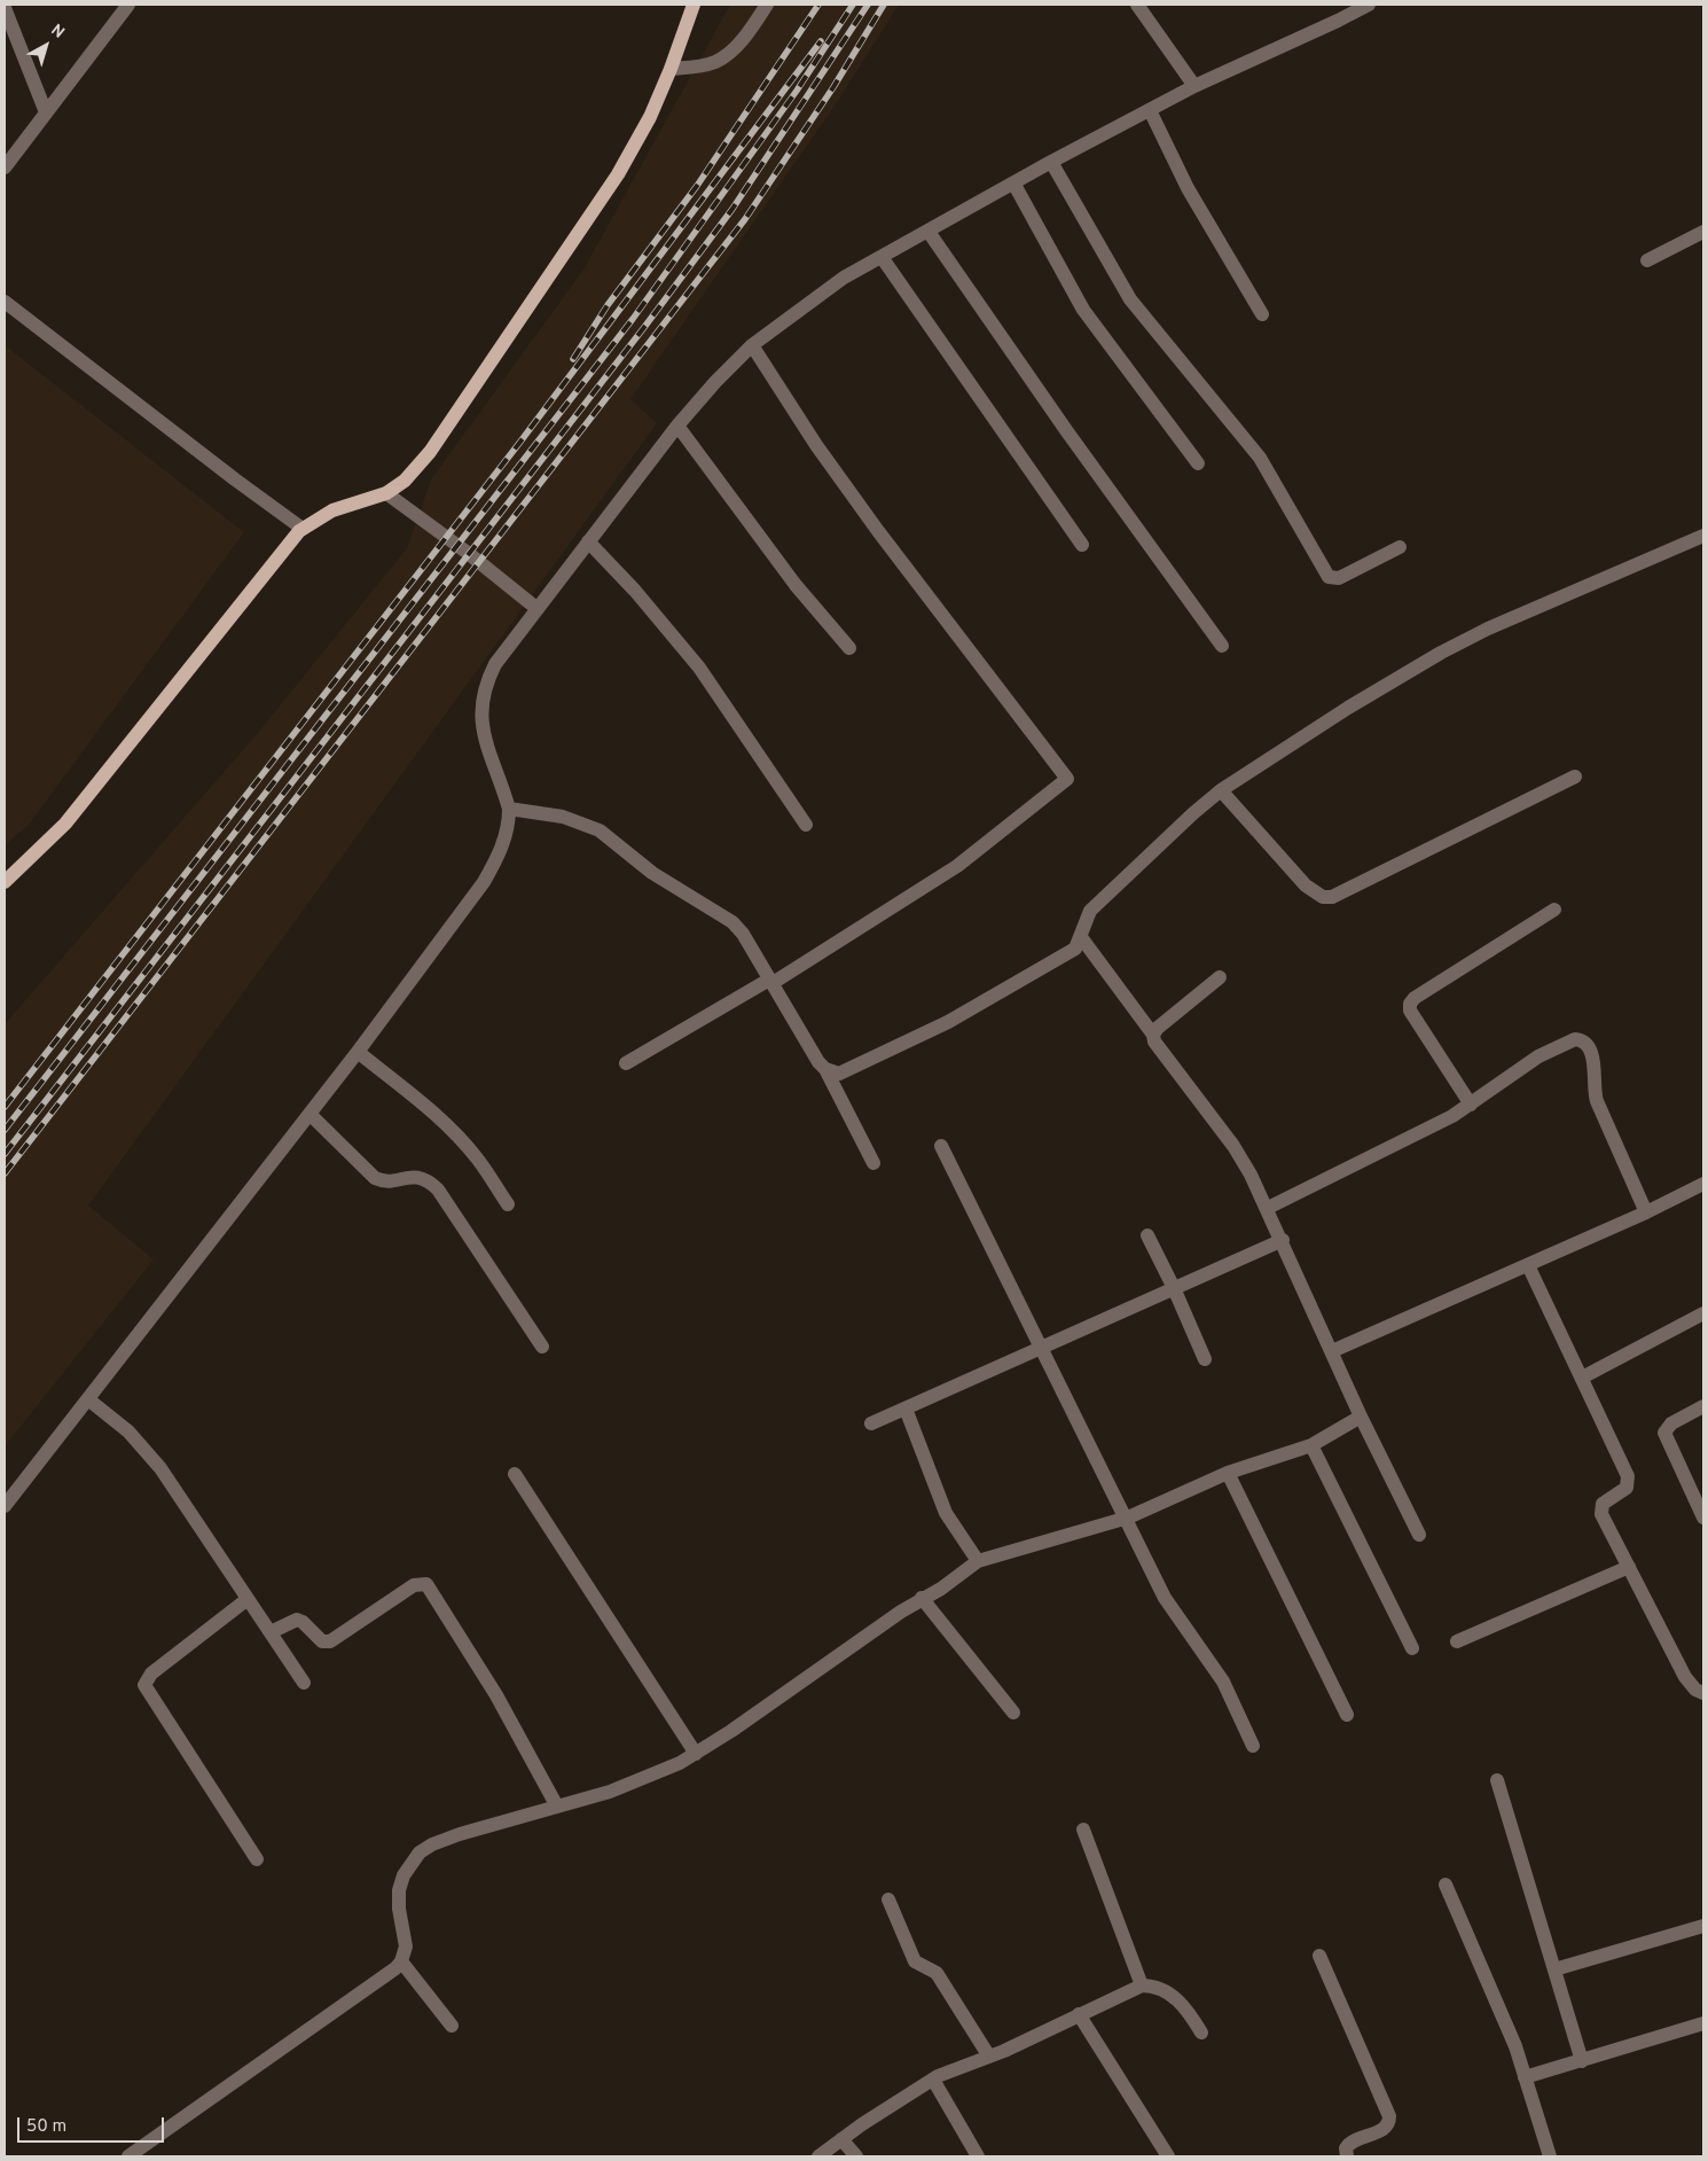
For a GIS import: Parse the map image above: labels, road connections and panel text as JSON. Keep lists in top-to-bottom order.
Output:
{
  "scale_bar": "50 m",
  "north": "top right"
}
